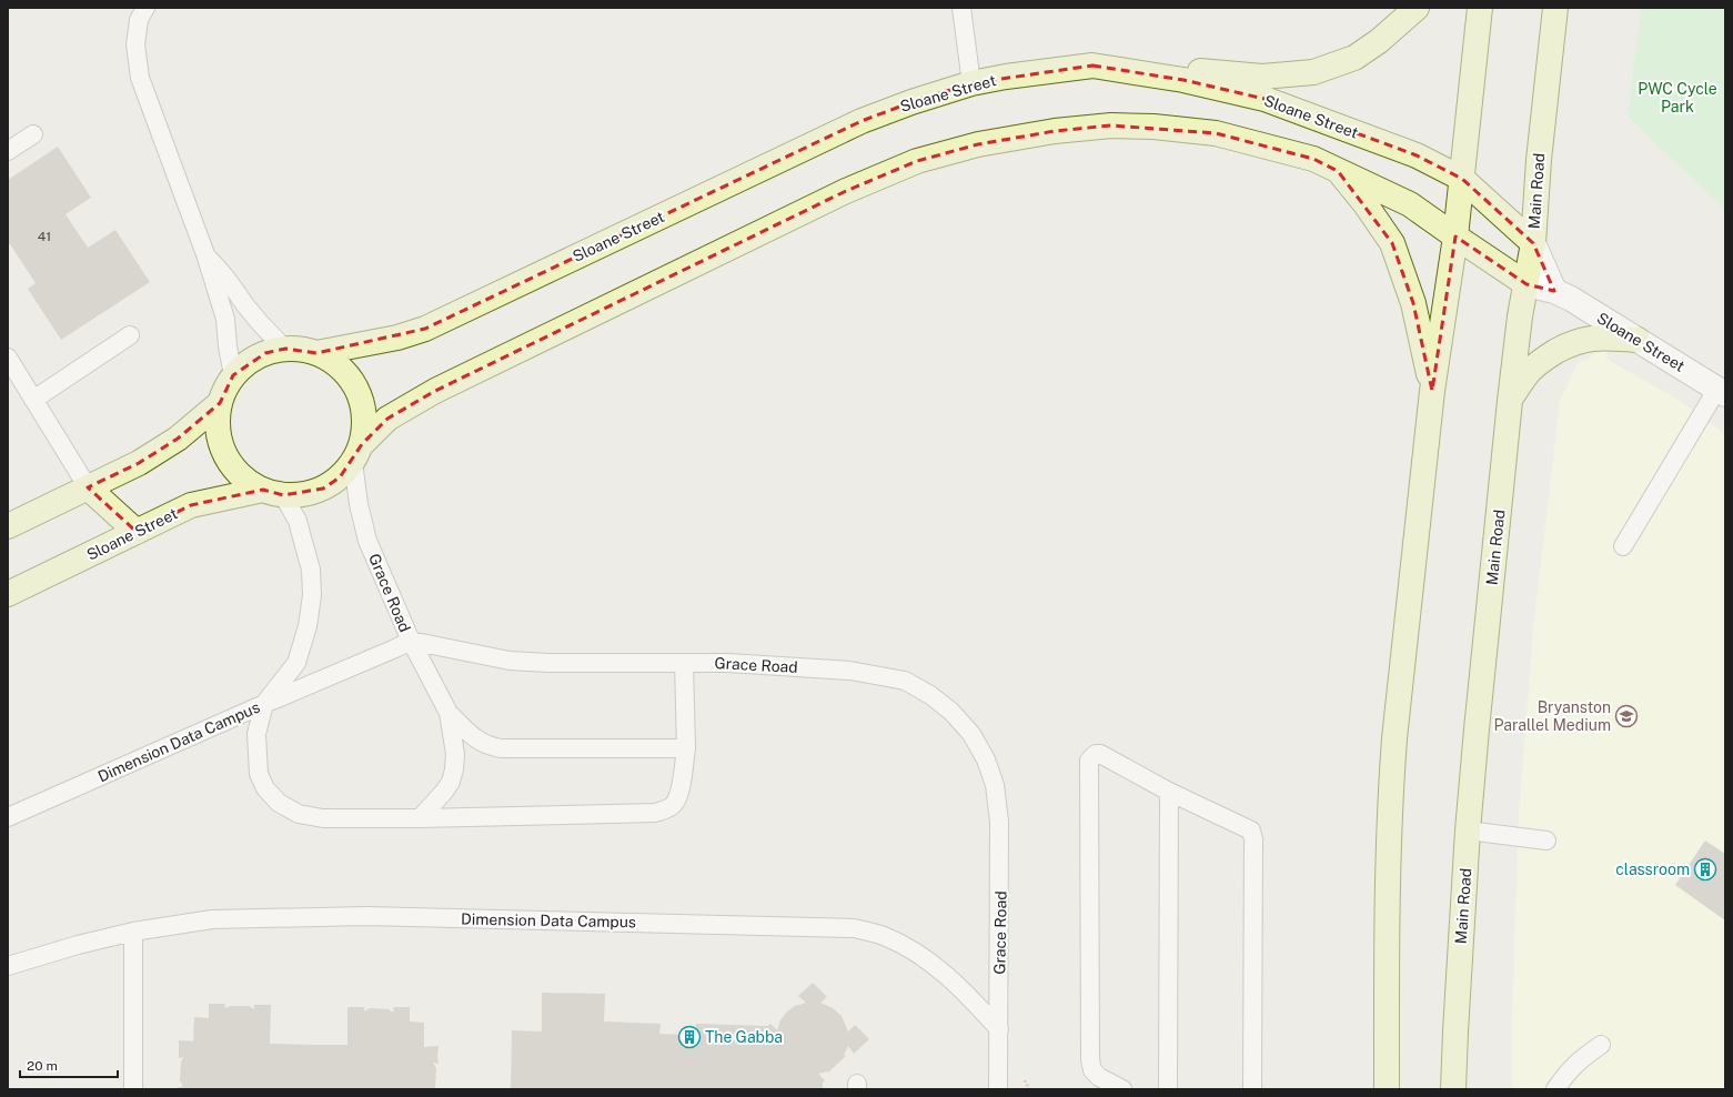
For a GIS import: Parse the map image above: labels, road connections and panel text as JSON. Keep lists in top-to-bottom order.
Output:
{
  "streets": {
    "street": ["Sloane Street", "Main Road"],
    "lane": ["Grace Road", "Dimension Data Campus"]
  },
  "crossings": [
    ["Sloane Street", "Main Road"],
    ["Sloane Street", "Grace Road"],
    ["Sloane Street", "Dimension Data Campus"],
    ["Grace Road", "Dimension Data Campus"]
  ],
  "parks": ["PWC Cycle Park"],
  "places": {
    "school or university": ["Bryanston Parallel Medium"],
    "building": ["classroom", "The Gabba"]
  },
  "house_numbers": ["41"],
  "scale_bar": "20 m"
}
